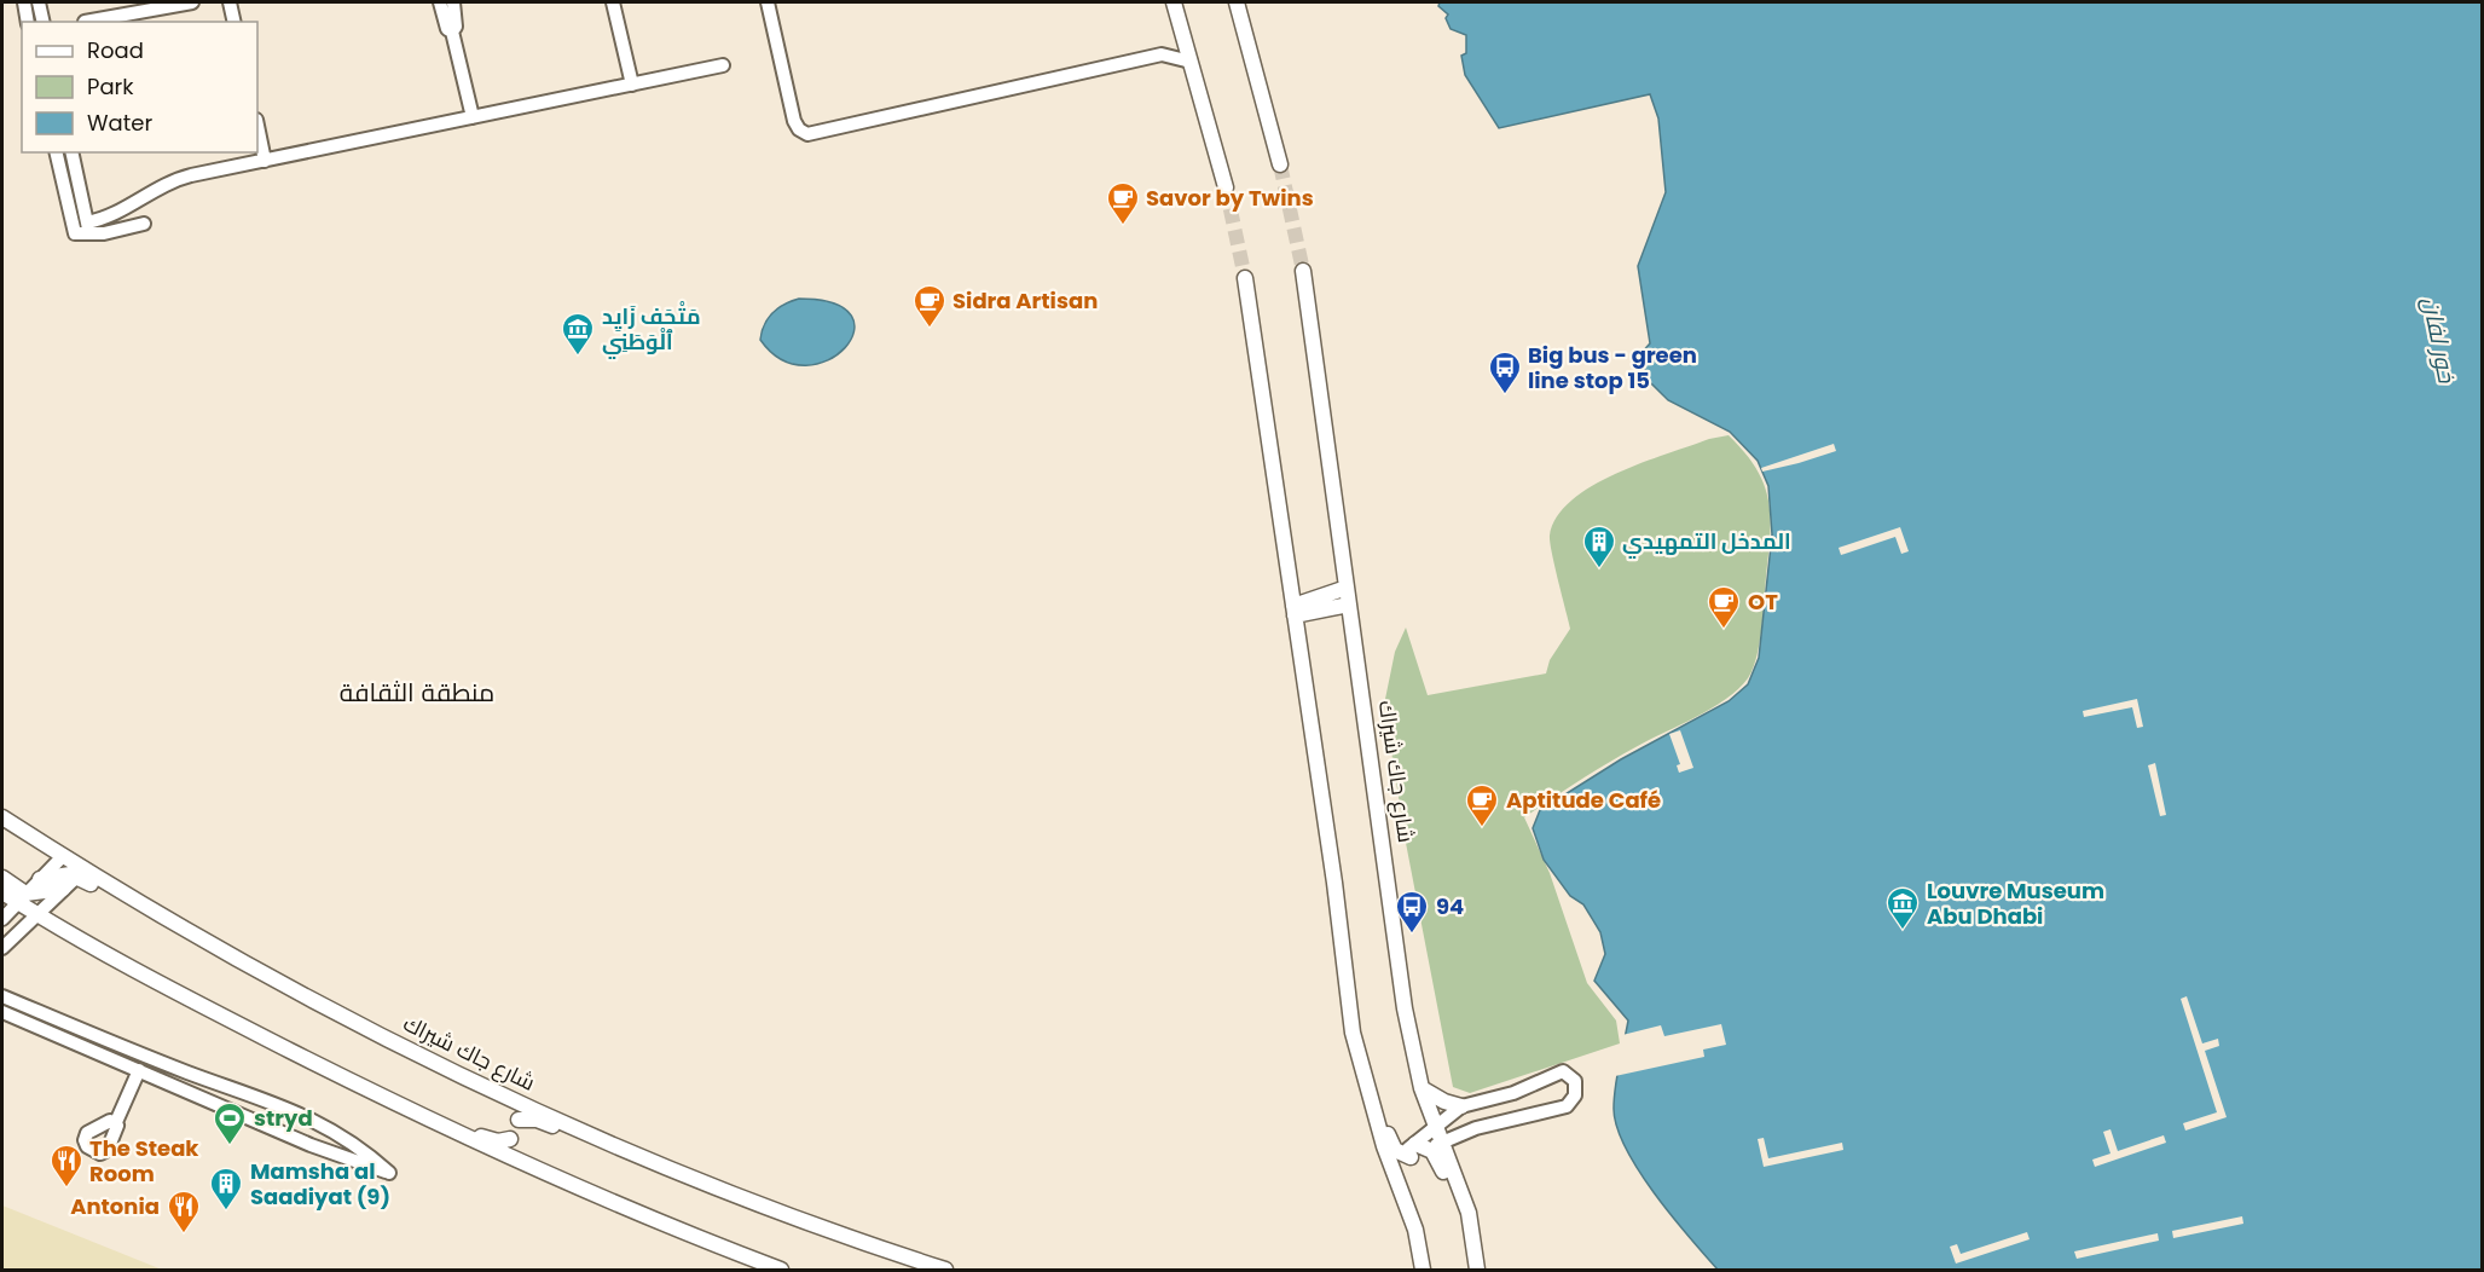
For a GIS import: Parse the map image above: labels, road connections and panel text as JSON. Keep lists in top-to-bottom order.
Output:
{
  "streets": {
    "street": ["شارع جاك شيراك"]
  },
  "districts": ["منطقة الثقافة"],
  "water": ["خور لفان"],
  "places": {
    "cafe": [
      "Savor by Twins",
      "Sidra Artisan",
      "OT",
      "Aptitude Café"
    ],
    "museum": ["مَتْحَف زَايِد ٱلْوَطَنِي", "Louvre Museum Abu Dhabi"],
    "bus stop": ["Big bus - green line stop 15", "94"],
    "building": ["المدخل التمهيدي", "Mamsha al Saadiyat (9)"],
    "sports": ["stryd"],
    "restaurant": ["The Steak Room", "Antonia"]
  },
  "legend": ["Road", "Park", "Water"]
}
